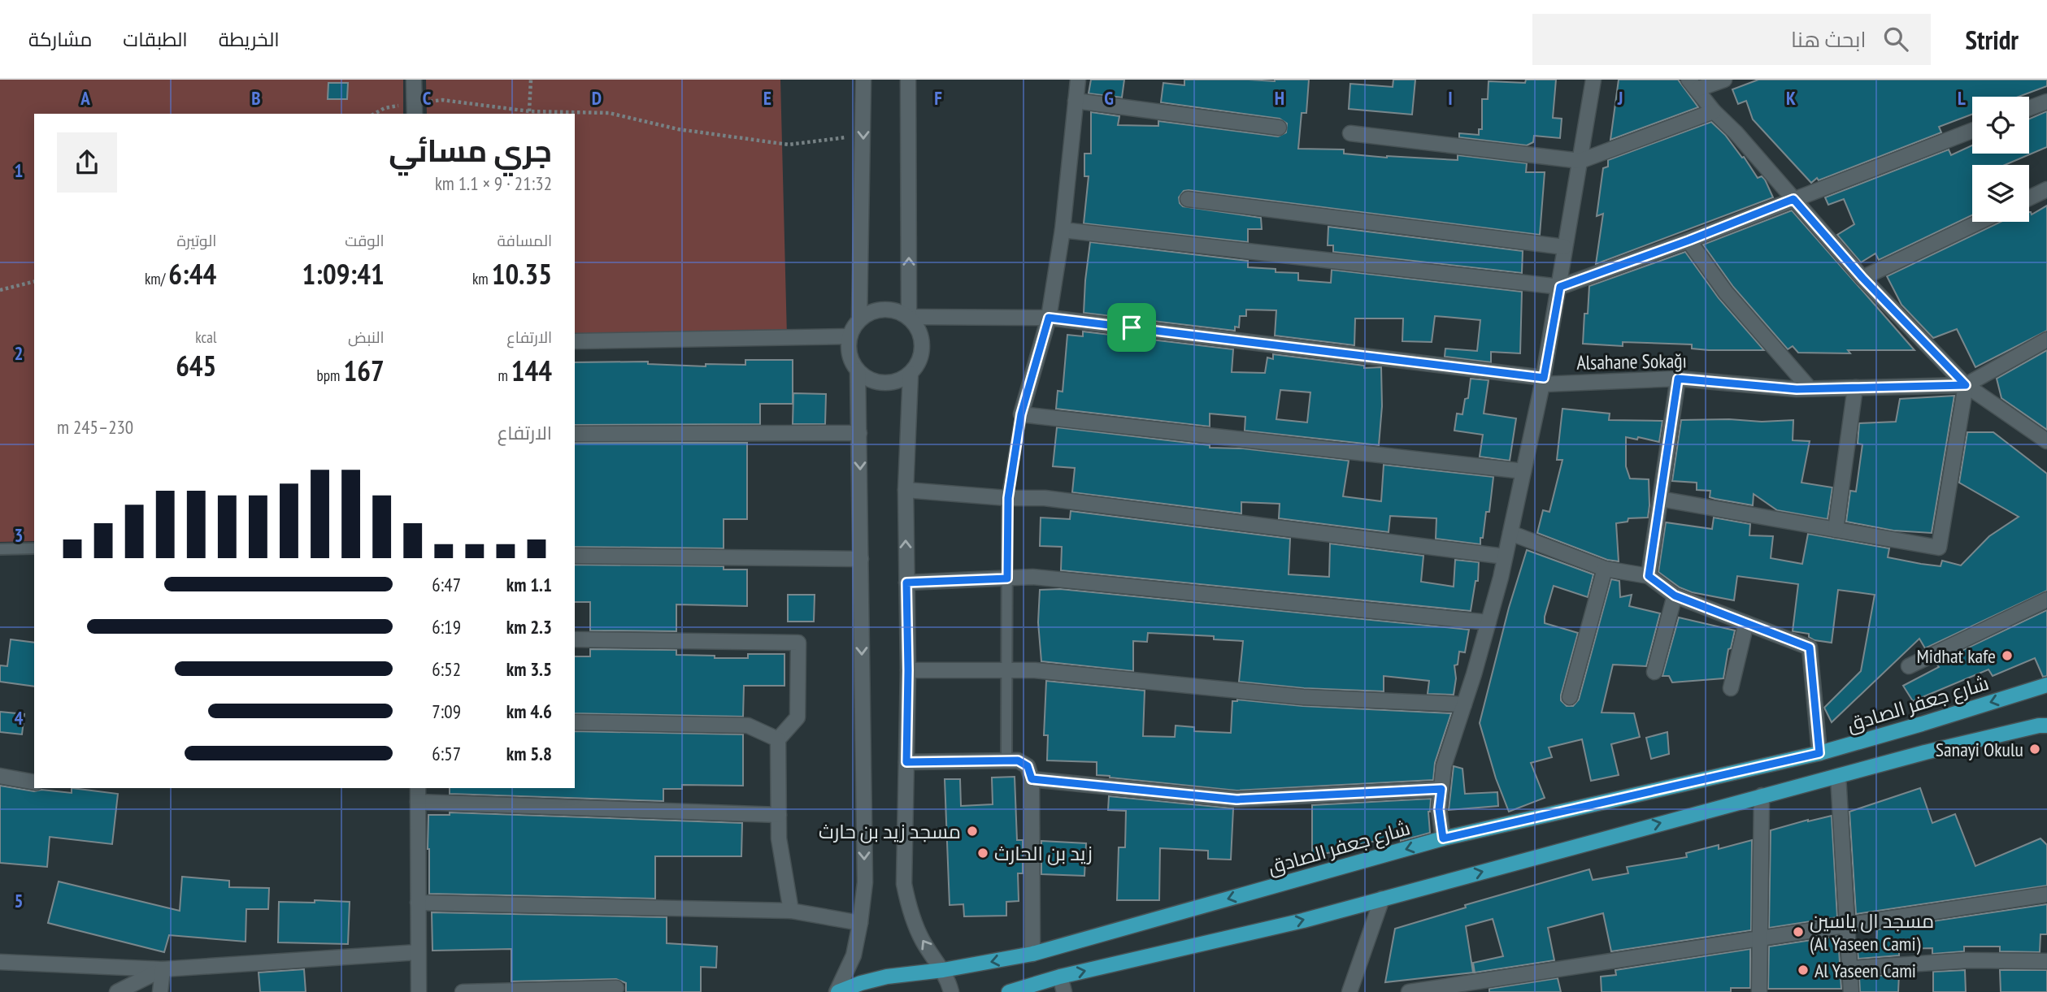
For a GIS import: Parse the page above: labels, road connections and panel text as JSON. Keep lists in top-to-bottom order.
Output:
{
  "streets": {
    "main road": ["شارع جعفر الصادق"],
    "street": ["Alsahane Sokağı"]
  },
  "places": [
    "Midhat kafe",
    "Sanayi Okulu",
    "مسجد زيد بن حارث",
    "زيد بن الحارث",
    "مسجد ال ياسين (Al Yaseen Cami)",
    "Al Yaseen Cami"
  ],
  "page": {
    "header": "Stridr",
    "search": "ابحث هنا",
    "nav": ["الخريطة", "الطبقات", "مشاركة"],
    "heading": ["جري مسائي", "21:32 · 9 × 1.1 km"],
    "stats": [
      ["المسافة", "10.35 km"],
      ["الوقت", "1:09:41"],
      ["الوتيرة", "6:44 /km"],
      ["الارتفاع", "144 m"],
      ["النبض", "167 bpm"],
      ["kcal", "645"]
    ],
    "chart": ["الارتفاع", "230–245 m"],
    "list": [
      {
        "name": "1.1 km",
        "note": "6:47"
      },
      {
        "name": "2.3 km",
        "note": "6:19"
      },
      {
        "name": "3.5 km",
        "note": "6:52"
      },
      {
        "name": "4.6 km",
        "note": "7:09"
      },
      {
        "name": "5.8 km",
        "note": "6:57"
      }
    ]
  },
  "grid": {
    "columns": [
      "A",
      "B",
      "C",
      "D",
      "E",
      "F",
      "G",
      "H",
      "I",
      "J",
      "K",
      "L"
    ],
    "rows": [
      "1",
      "2",
      "3",
      "4",
      "5"
    ]
  }
}
